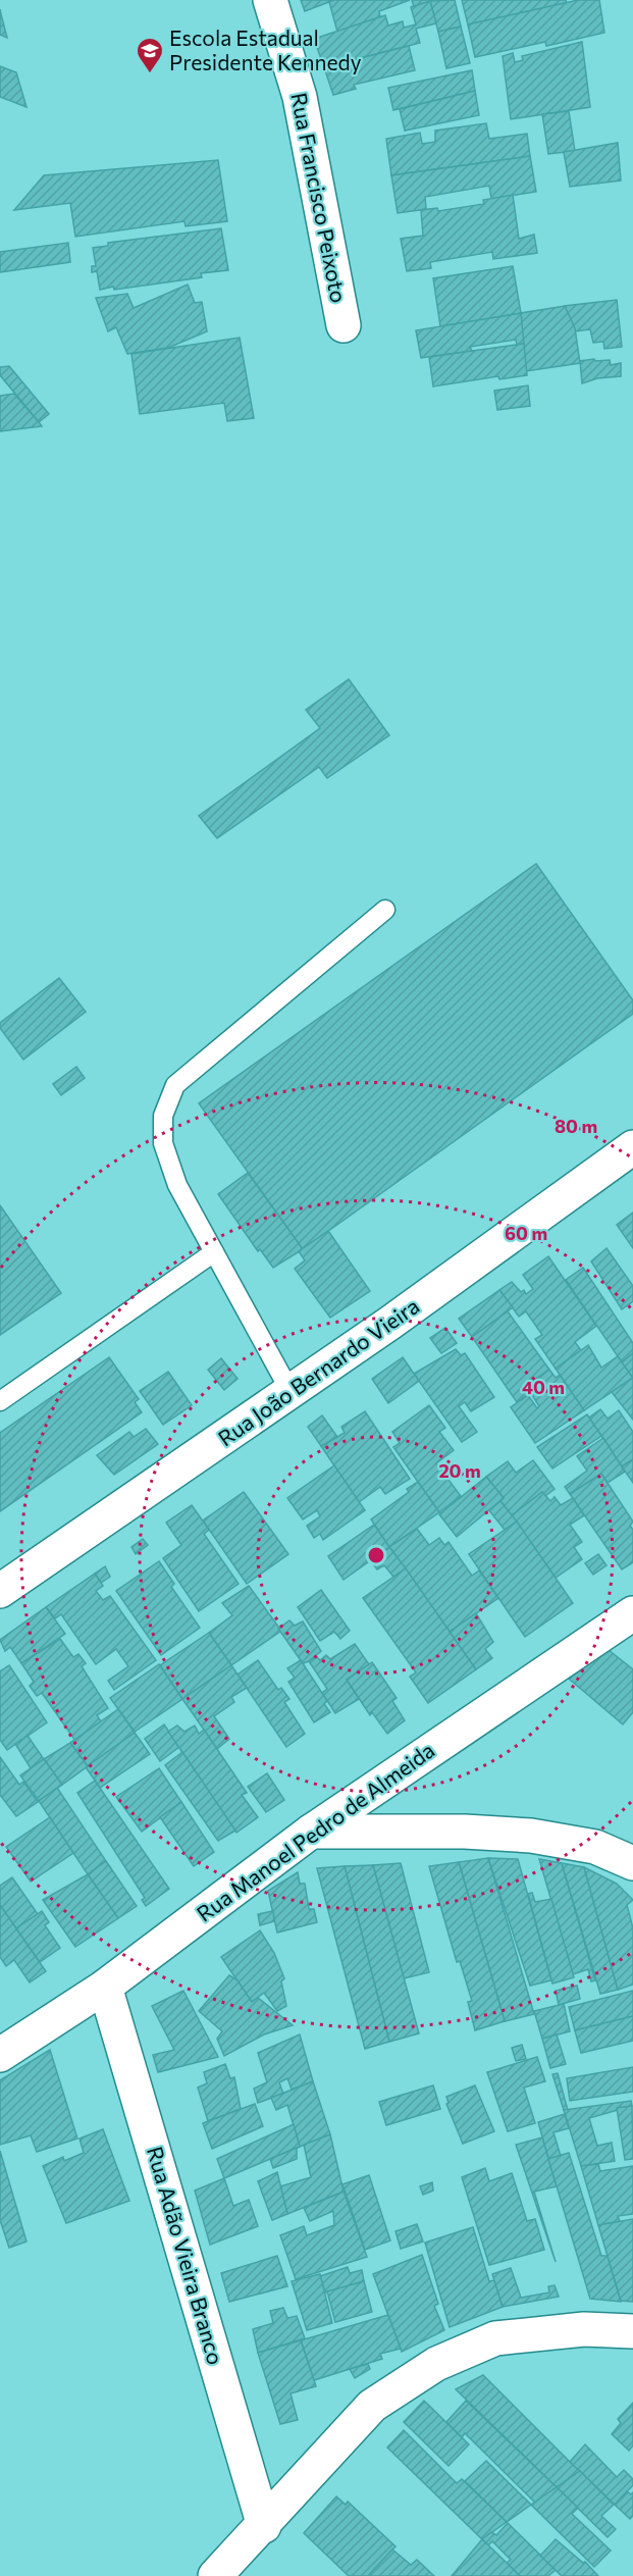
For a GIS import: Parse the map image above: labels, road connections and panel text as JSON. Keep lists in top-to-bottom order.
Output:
{
  "streets": {
    "street": [
      "Rua Francisco Peixoto",
      "Rua João Bernardo Vieira",
      "Rua Manoel Pedro de Almeida",
      "Rua Adão Vieira Branco"
    ]
  },
  "crossings": [
    ["Rua Manoel Pedro de Almeida", "Rua Adão Vieira Branco"]
  ],
  "places": {
    "school or university": ["Escola Estadual Presidente Kennedy"]
  },
  "rings": [
    "80 m",
    "60 m",
    "40 m",
    "20 m"
  ]
}
